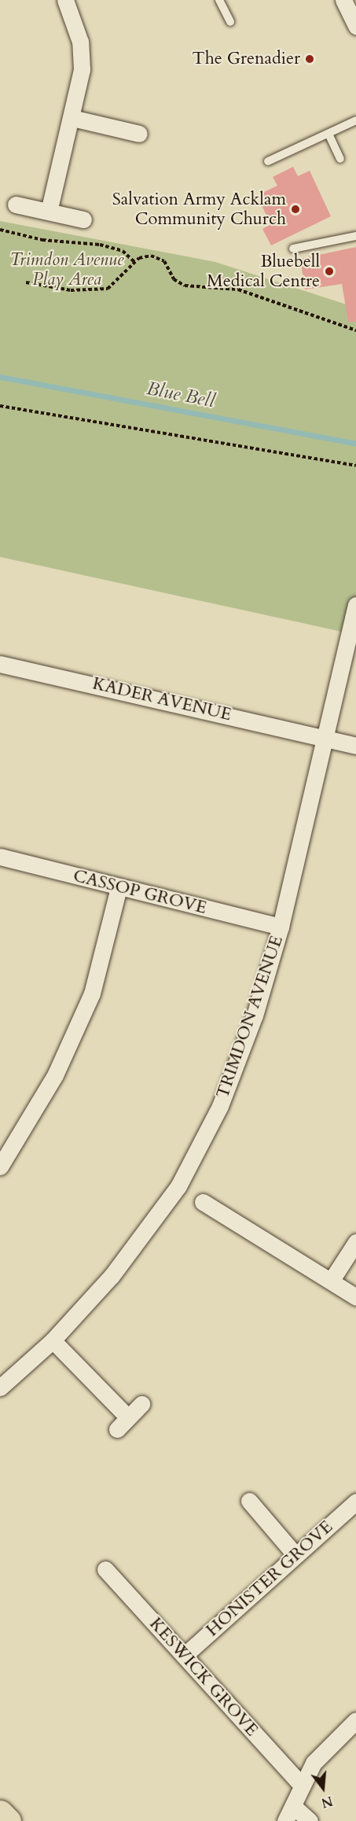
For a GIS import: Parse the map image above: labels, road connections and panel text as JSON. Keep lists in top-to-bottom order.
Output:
{
  "streets": {
    "street": [
      "KADER AVENUE",
      "CASSOP GROVE",
      "TRIMDON AVENUE",
      "HONISTER GROVE",
      "KESWICK GROVE"
    ]
  },
  "crossings": [
    ["KADER AVENUE", "TRIMDON AVENUE"],
    ["CASSOP GROVE", "TRIMDON AVENUE"],
    ["HONISTER GROVE", "KESWICK GROVE"]
  ],
  "water": ["Blue Bell"],
  "parks": ["Trimdon Avenue Play Area"],
  "places": ["The Grenadier", "Salvation Army Acklam Community Church", "Bluebell Medical Centre"],
  "north": "bottom"
}
